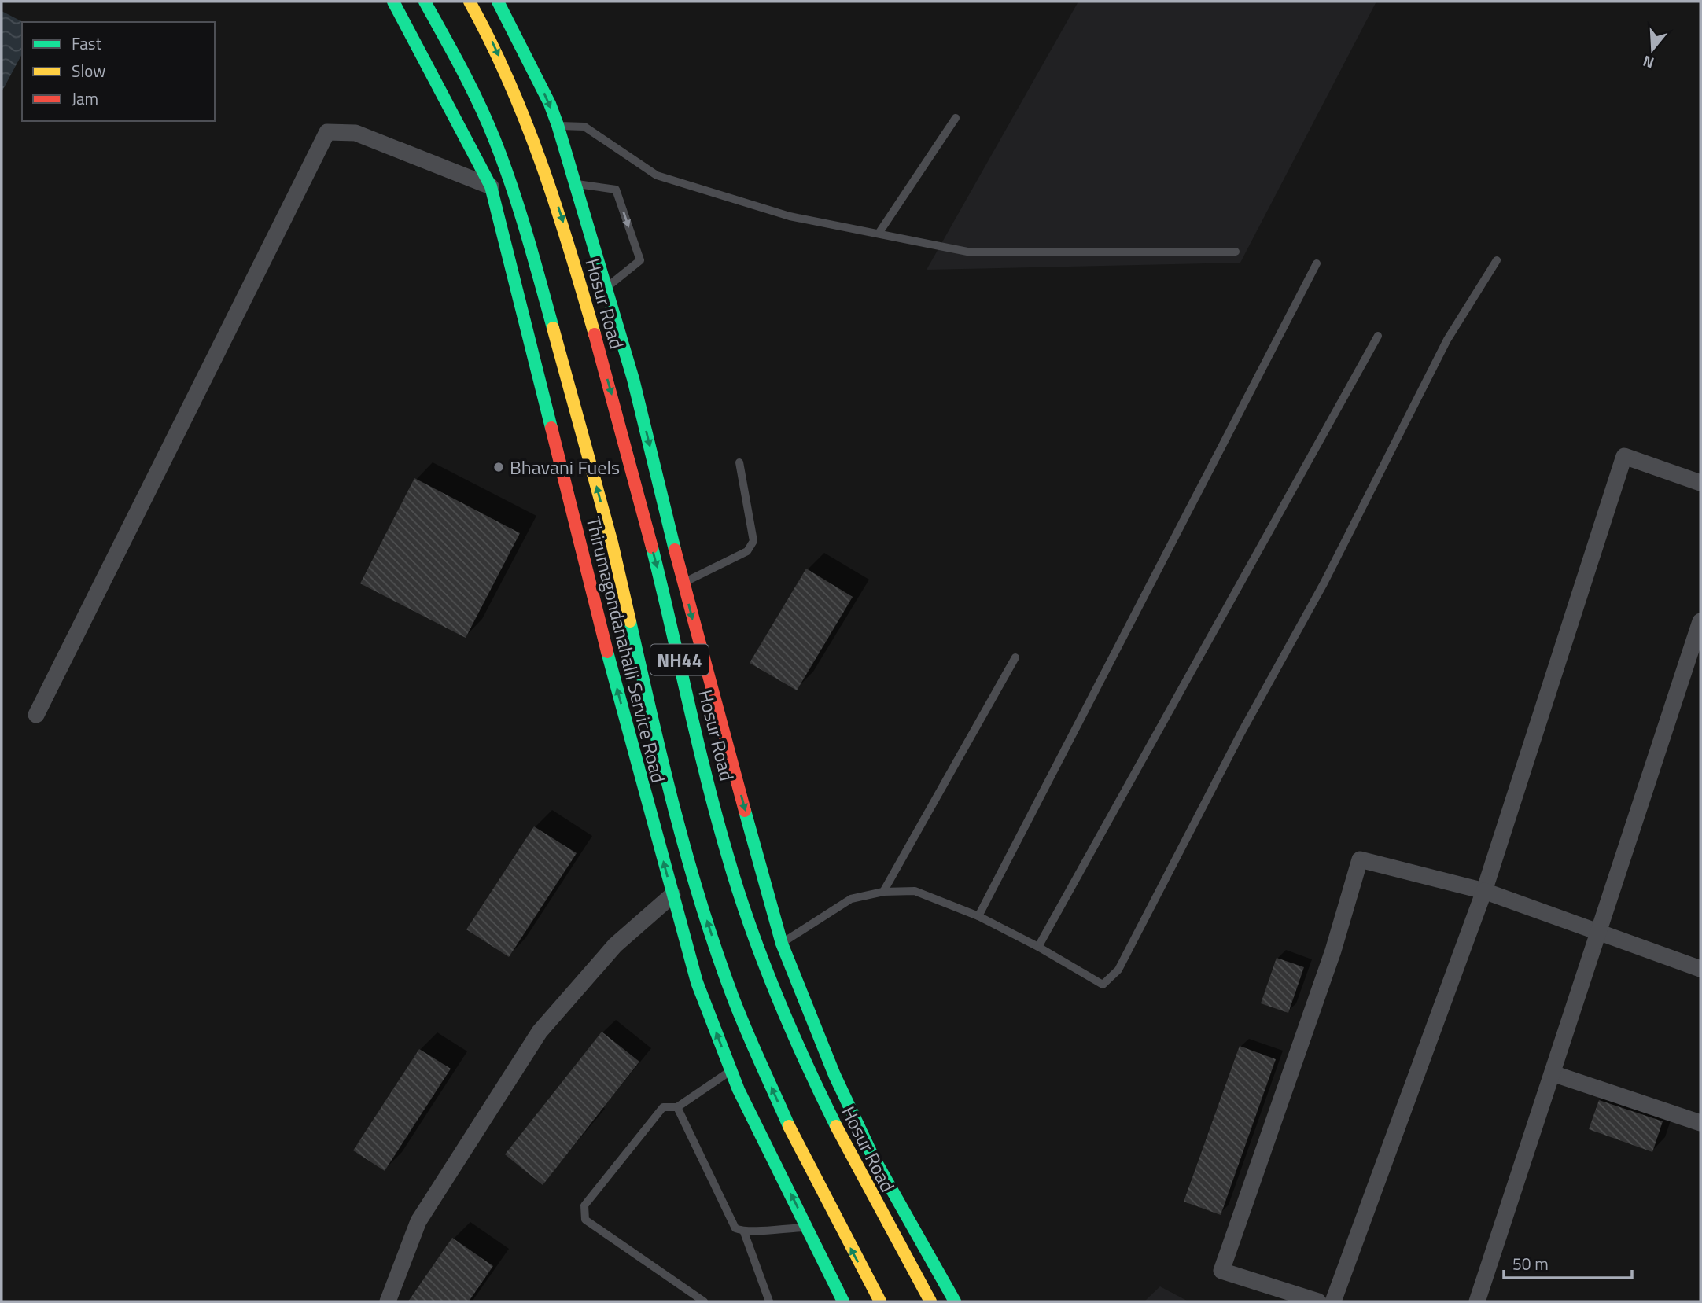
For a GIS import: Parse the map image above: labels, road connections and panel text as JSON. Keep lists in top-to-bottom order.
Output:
{
  "streets": {
    "main road": ["Hosur Road", "Thirumagondanahalli Service Road", "NH44"]
  },
  "places": ["Bhavani Fuels"],
  "legend": ["Fast", "Slow", "Jam"],
  "scale_bar": "50 m",
  "north": "bottom"
}
